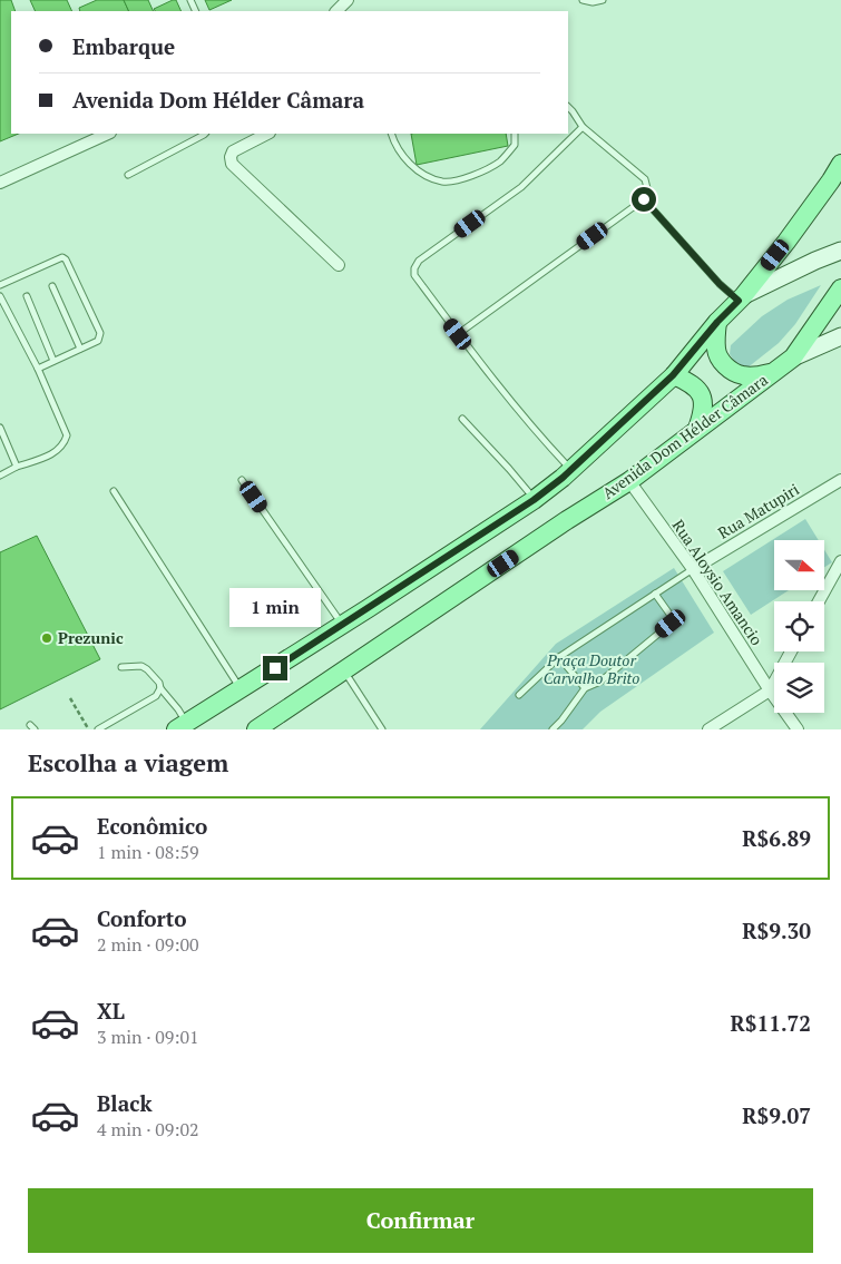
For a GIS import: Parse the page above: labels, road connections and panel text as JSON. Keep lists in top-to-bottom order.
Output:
{
  "streets": {
    "main road": ["Avenida Dom Hélder Câmara"],
    "street": ["Rua Matupiri", "Rua Aloysio Amancio"]
  },
  "crossings": [
    ["Avenida Dom Hélder Câmara", "Rua Aloysio Amancio"],
    ["Rua Matupiri", "Rua Aloysio Amancio"]
  ],
  "parks": ["Praça Doutor Carvalho Brito"],
  "places": ["Prezunic"],
  "north": "right",
  "page": {
    "banner": ["Embarque", "Avenida Dom Hélder Câmara"],
    "bubble": "1 min",
    "heading": "Escolha a viagem",
    "list": [
      {
        "name": "Econômico",
        "note": "1 min · 08:59",
        "value": "R$6.89"
      },
      {
        "name": "Conforto",
        "note": "2 min · 09:00",
        "value": "R$9.30"
      },
      {
        "name": "XL",
        "note": "3 min · 09:01",
        "value": "R$11.72"
      },
      {
        "name": "Black",
        "note": "4 min · 09:02",
        "value": "R$9.07"
      }
    ],
    "buttons": "Confirmar"
  }
}
